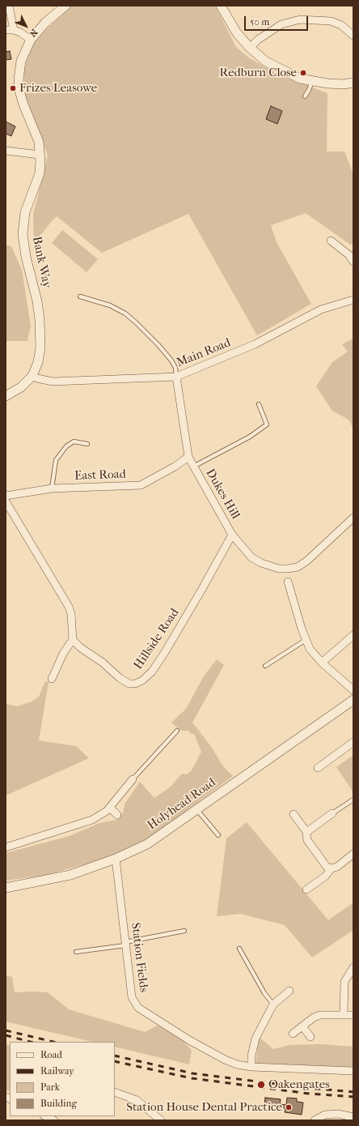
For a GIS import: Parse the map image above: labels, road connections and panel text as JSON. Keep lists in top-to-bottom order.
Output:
{
  "streets": {
    "street": [
      "Bank Way",
      "Main Road",
      "East Road",
      "Dukes Hill",
      "Hillside Road",
      "Holyhead Road",
      "Station Fields"
    ]
  },
  "crossings": [
    ["Bank Way", "Main Road"],
    ["Main Road", "Dukes Hill"],
    ["East Road", "Dukes Hill"],
    ["Dukes Hill", "Hillside Road"],
    ["Holyhead Road", "Station Fields"]
  ],
  "places": [
    "Redburn Close",
    "Frizes Leasowe",
    "Oakengates",
    "Station House Dental Practice"
  ],
  "legend": [
    "Road",
    "Railway",
    "Park",
    "Building"
  ],
  "scale_bar": "50 m",
  "north": "bottom right"
}
